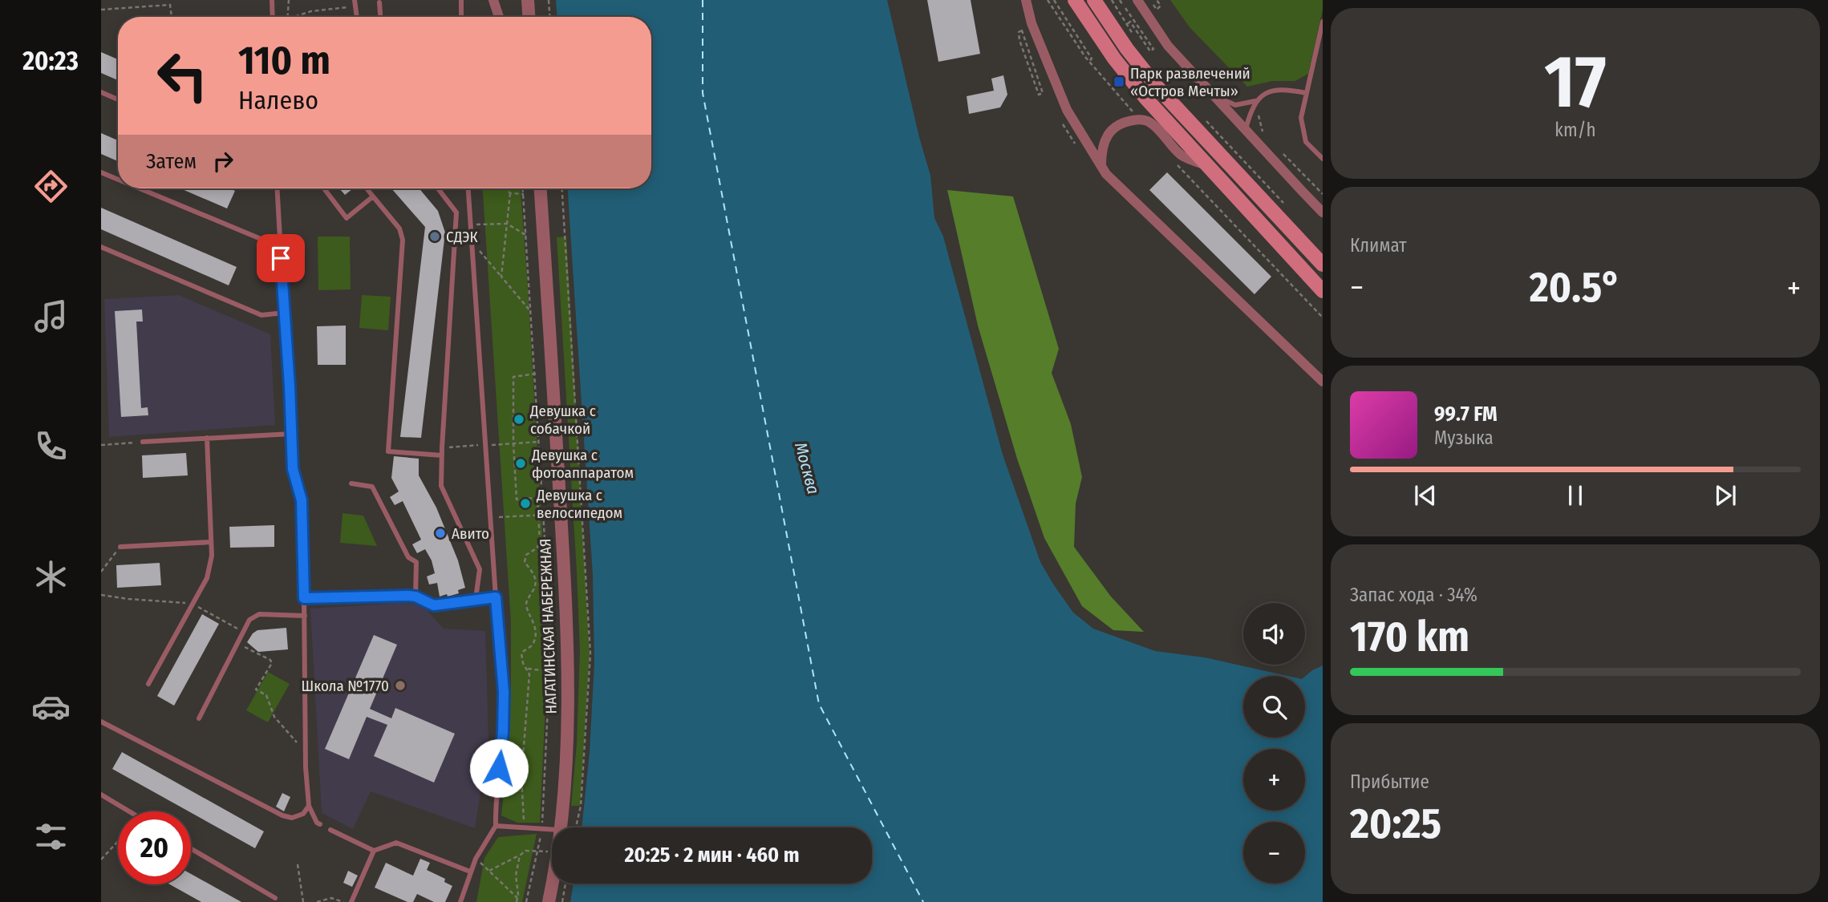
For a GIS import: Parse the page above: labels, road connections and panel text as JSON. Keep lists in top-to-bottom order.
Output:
{
  "streets": {
    "street": ["НАГАТИНСКАЯ НАБЕРЕЖНАЯ"]
  },
  "water": ["Москва"],
  "places": {
    "transit": ["Парк развлечений «Остров Мечты»"],
    "other": [
      "СДЭК",
      "Девушка с собачкой",
      "Девушка с фотоаппаратом",
      "Девушка с велосипедом",
      "Авито",
      "Школа №1770"
    ]
  },
  "page": {
    "tabs": "20:23",
    "tile": [
      ["17", "km/h"],
      "Климат",
      ["Запас хода · 34%", "170 km"],
      ["Прибытие", "20:25"]
    ],
    "turn": ["110 m", "Налево"],
    "then": "Затем",
    "heat": ["−", "20.5°", "+"],
    "song": ["99.7 FM", "Музыка"],
    "map_buttons": ["+", "−"],
    "limit": "20",
    "trip": "20:25 · 2 мин · 460 m"
  }
}
